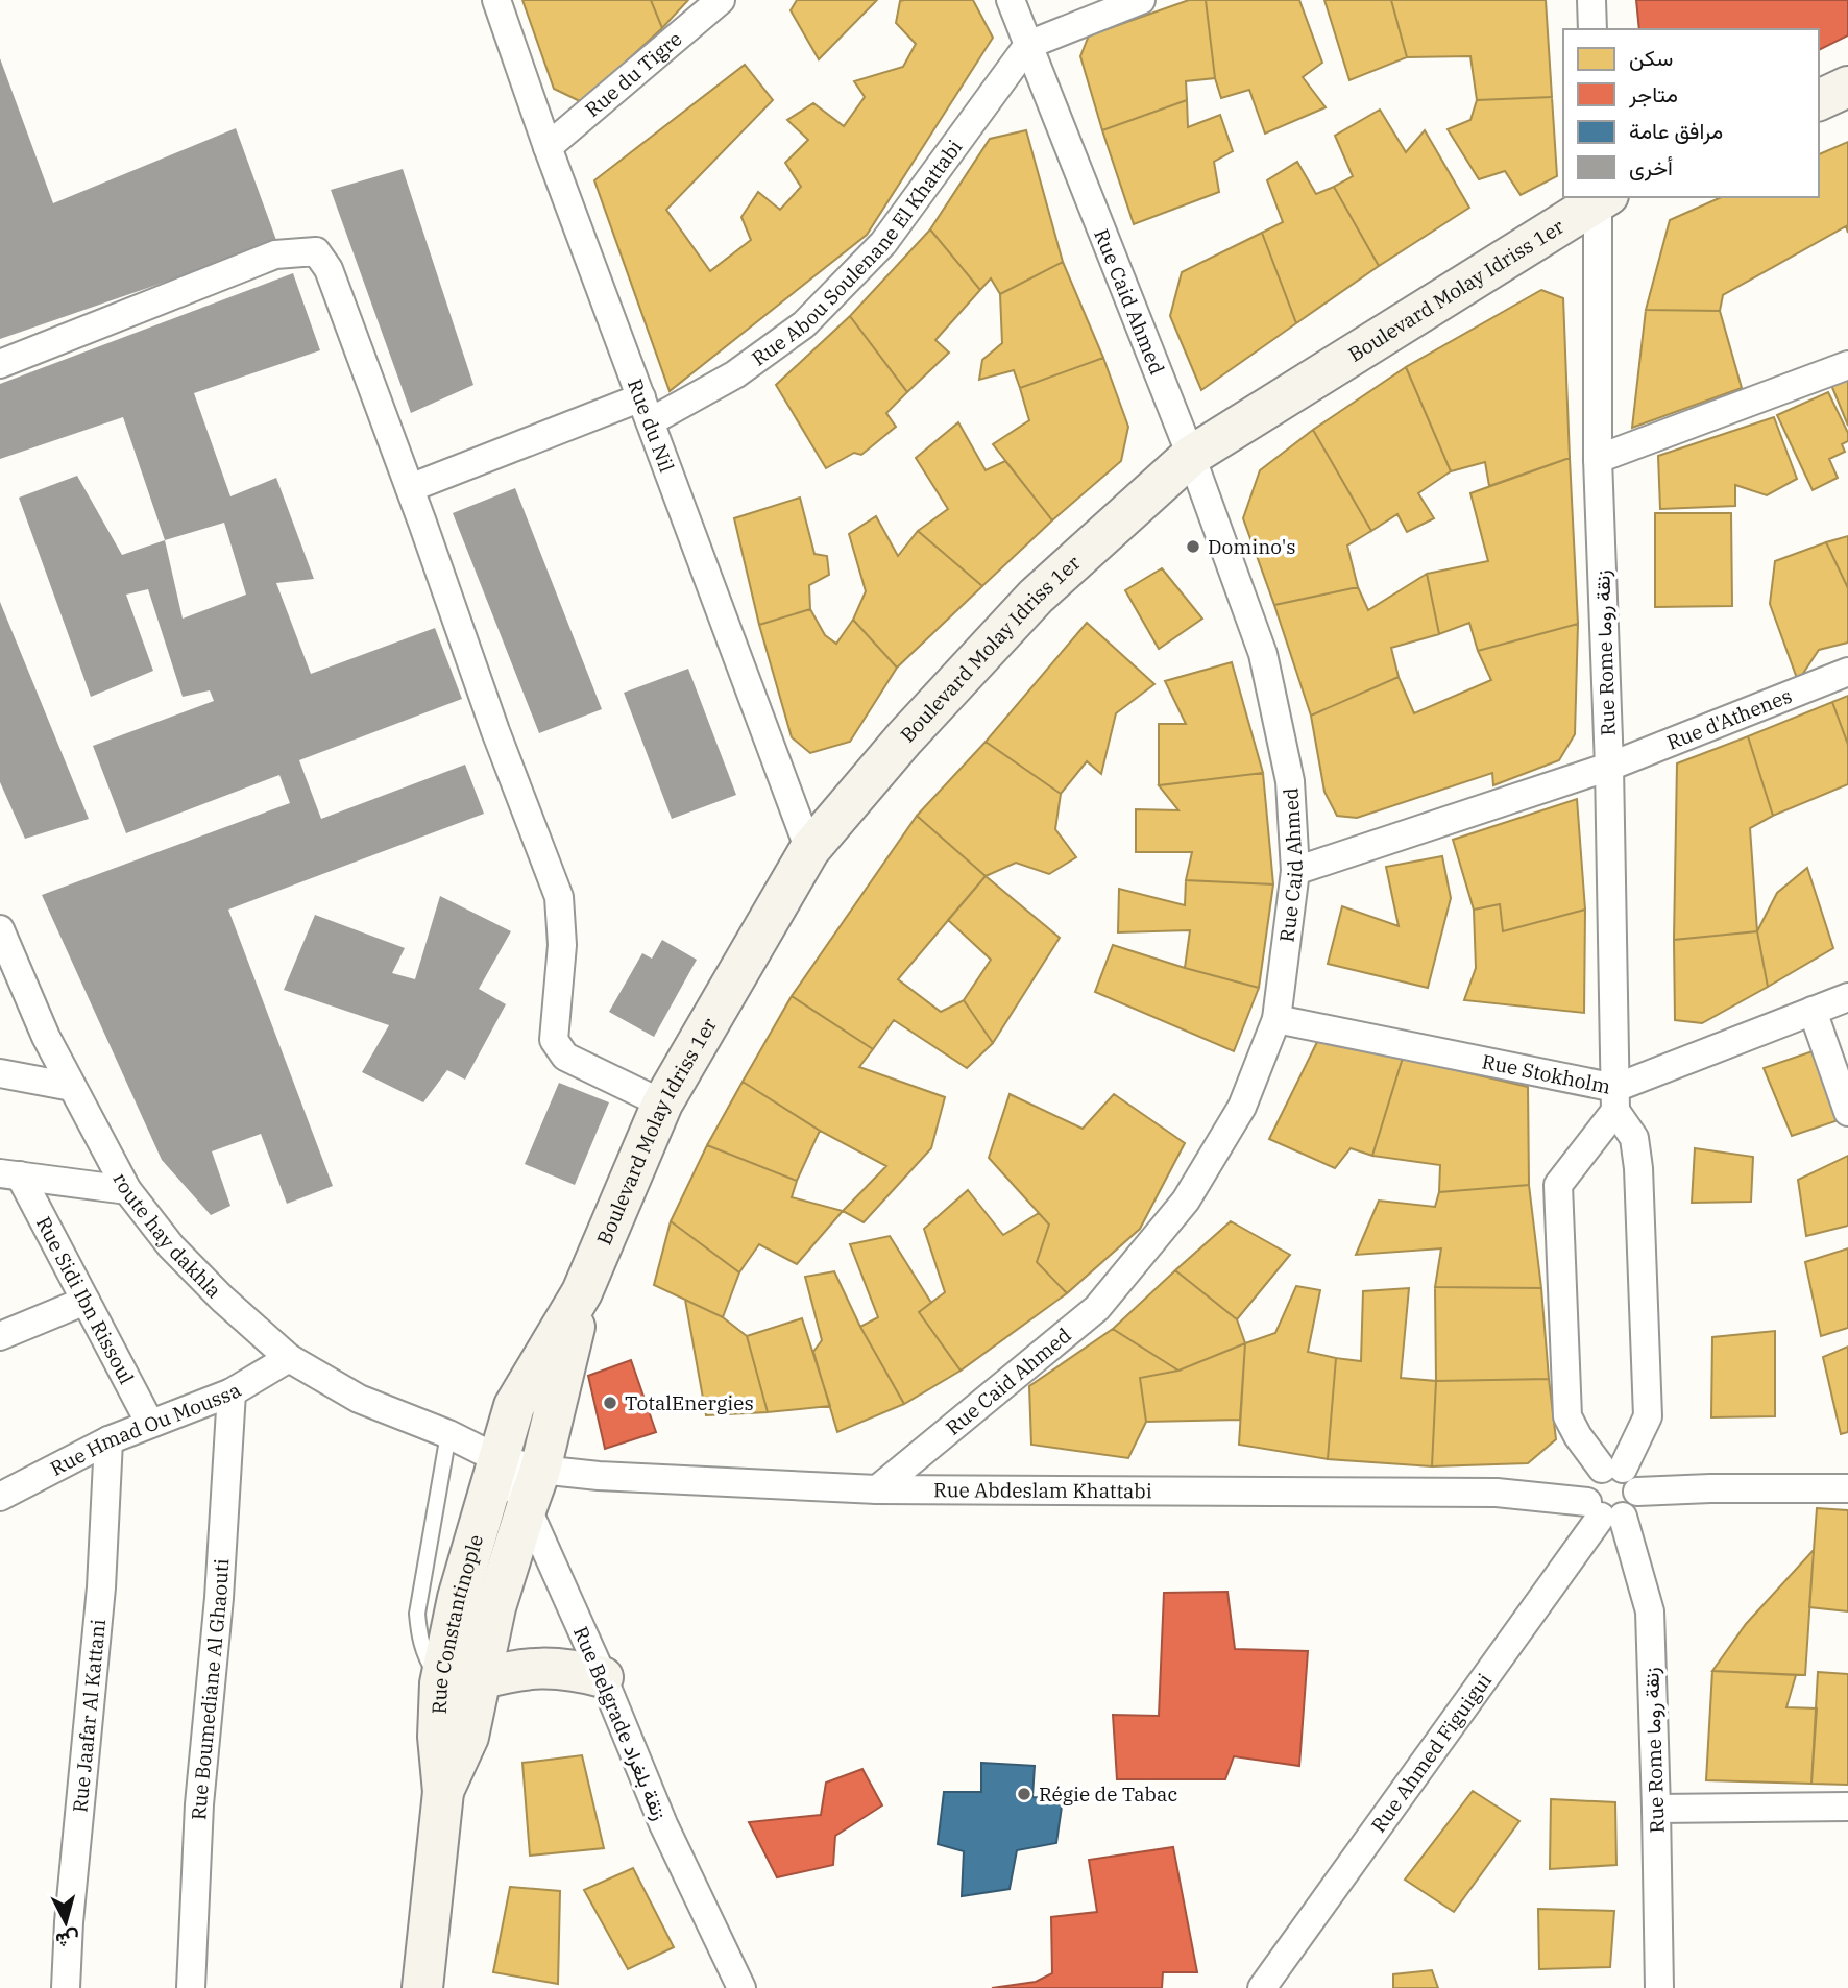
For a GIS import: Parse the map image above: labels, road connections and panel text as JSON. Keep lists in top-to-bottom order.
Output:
{
  "streets": {
    "street": [
      "Rue du Tigre",
      "Rue Abou Soulenane El Khattabi",
      "Boulevard Molay Idriss 1er",
      "Rue Caid Ahmed",
      "Rue du Nil",
      "Rue Rome زنقة روما",
      "Rue d'Athenes",
      "Rue Stokholm",
      "route hay dakhla",
      "Rue Sidi Ibn Rissoul",
      "Rue Hmad Ou Moussa",
      "Rue Abdeslam Khattabi",
      "Rue Constantinople",
      "Rue Boumediane Al Ghaouti",
      "Rue Jaafar Al Kattani",
      "Rue Belgrade زنقة بلغراد",
      "Rue Ahmed Figuigui"
    ]
  },
  "crossings": [
    ["Rue du Tigre", "Rue du Nil"],
    ["Rue Abou Soulenane El Khattabi", "Rue Caid Ahmed"],
    ["Rue Abou Soulenane El Khattabi", "Rue du Nil"],
    ["Boulevard Molay Idriss 1er", "Rue Caid Ahmed"],
    ["Boulevard Molay Idriss 1er", "Rue du Nil"],
    ["Boulevard Molay Idriss 1er", "Rue Rome زنقة روما"],
    ["Boulevard Molay Idriss 1er", "route hay dakhla"],
    ["Boulevard Molay Idriss 1er", "Rue Abdeslam Khattabi"],
    ["Boulevard Molay Idriss 1er", "Rue Constantinople"],
    ["Boulevard Molay Idriss 1er", "Rue Belgrade زنقة بلغراد"],
    ["Rue Caid Ahmed", "Rue d'Athenes"],
    ["Rue Caid Ahmed", "Rue Stokholm"],
    ["Rue Caid Ahmed", "Rue Abdeslam Khattabi"],
    ["Rue Rome زنقة روما", "Rue d'Athenes"],
    ["Rue Rome زنقة روما", "Rue Stokholm"],
    ["Rue Rome زنقة روما", "Rue Abdeslam Khattabi"],
    ["Rue Rome زنقة روما", "Rue Ahmed Figuigui"],
    ["route hay dakhla", "Rue Hmad Ou Moussa"],
    ["route hay dakhla", "Rue Abdeslam Khattabi"],
    ["route hay dakhla", "Rue Constantinople"],
    ["route hay dakhla", "Rue Belgrade زنقة بلغراد"],
    ["Rue Sidi Ibn Rissoul", "Rue Hmad Ou Moussa"],
    ["Rue Hmad Ou Moussa", "Rue Boumediane Al Ghaouti"],
    ["Rue Hmad Ou Moussa", "Rue Jaafar Al Kattani"],
    ["Rue Abdeslam Khattabi", "Rue Constantinople"],
    ["Rue Abdeslam Khattabi", "Rue Belgrade زنقة بلغراد"],
    ["Rue Abdeslam Khattabi", "Rue Ahmed Figuigui"],
    ["Rue Constantinople", "Rue Belgrade زنقة بلغراد"]
  ],
  "places": ["Domino's", "TotalEnergies", "Régie de Tabac"],
  "legend": [
    "سكن",
    "متاجر",
    "مرافق عامة",
    "أخرى"
  ],
  "north": "bottom"
}
